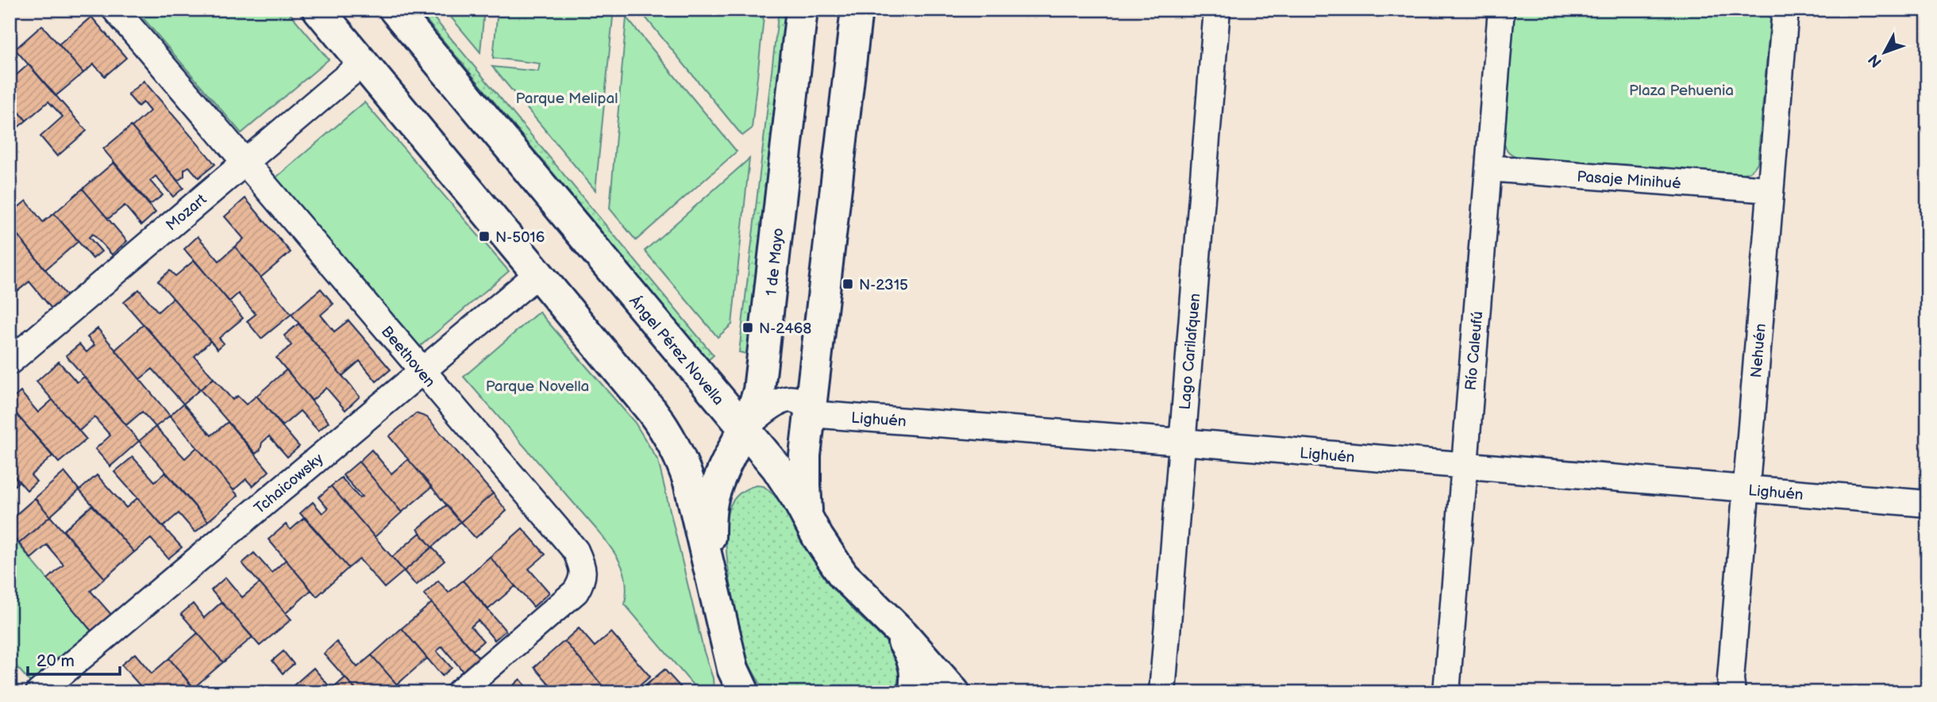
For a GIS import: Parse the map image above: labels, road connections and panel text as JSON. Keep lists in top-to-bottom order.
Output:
{
  "streets": {
    "main road": ["1 de Mayo", "Ángel Pérez Novella"],
    "street": [
      "Pasaje Minihué",
      "Mozart",
      "Río Caleufú",
      "Nehuén",
      "Lago Carilafquen",
      "Beethoven",
      "Lighuén",
      "Tchaicowsky"
    ]
  },
  "crossings": [
    ["Pasaje Minihué", "Río Caleufú"],
    ["Pasaje Minihué", "Nehuén"],
    ["Mozart", "Beethoven"],
    ["1 de Mayo", "Ángel Pérez Novella"],
    ["Río Caleufú", "Lighuén"],
    ["Nehuén", "Lighuén"],
    ["Lago Carilafquen", "Lighuén"],
    ["Beethoven", "Tchaicowsky"]
  ],
  "parks": ["Plaza Pehuenia", "Parque Melipal", "Parque Novella"],
  "places": {
    "transit": ["N-5016", "N-2315", "N-2468"]
  },
  "scale_bar": "20 m",
  "north": "bottom left"
}
